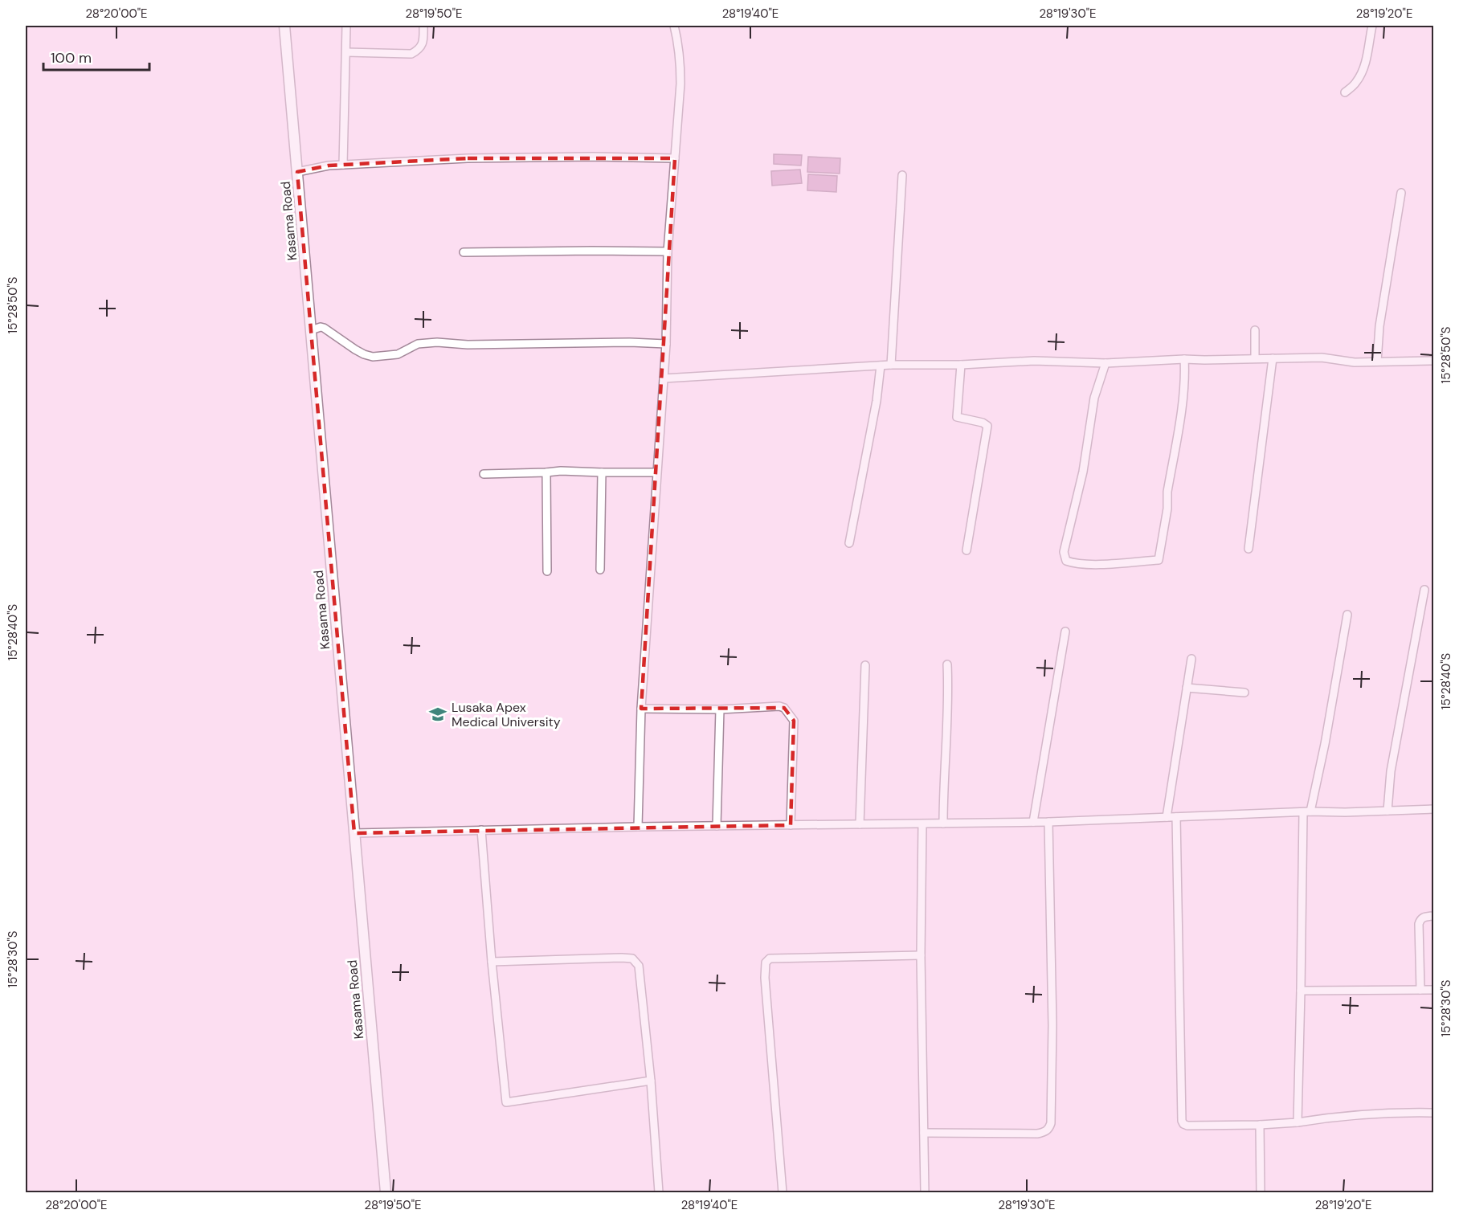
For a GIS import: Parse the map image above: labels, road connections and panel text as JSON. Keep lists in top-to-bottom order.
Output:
{
  "streets": {
    "street": ["Kasama Road"]
  },
  "places": {
    "school or university": ["Lusaka Apex Medical University"]
  },
  "scale_bar": "100 m",
  "coordinates": [
    "28°20'00\"E",
    "28°19'50\"E",
    "28°19'40\"E",
    "28°19'30\"E",
    "28°19'20\"E",
    "15°28'50\"S",
    "15°28'40\"S",
    "15°28'30\"S"
  ]
}
